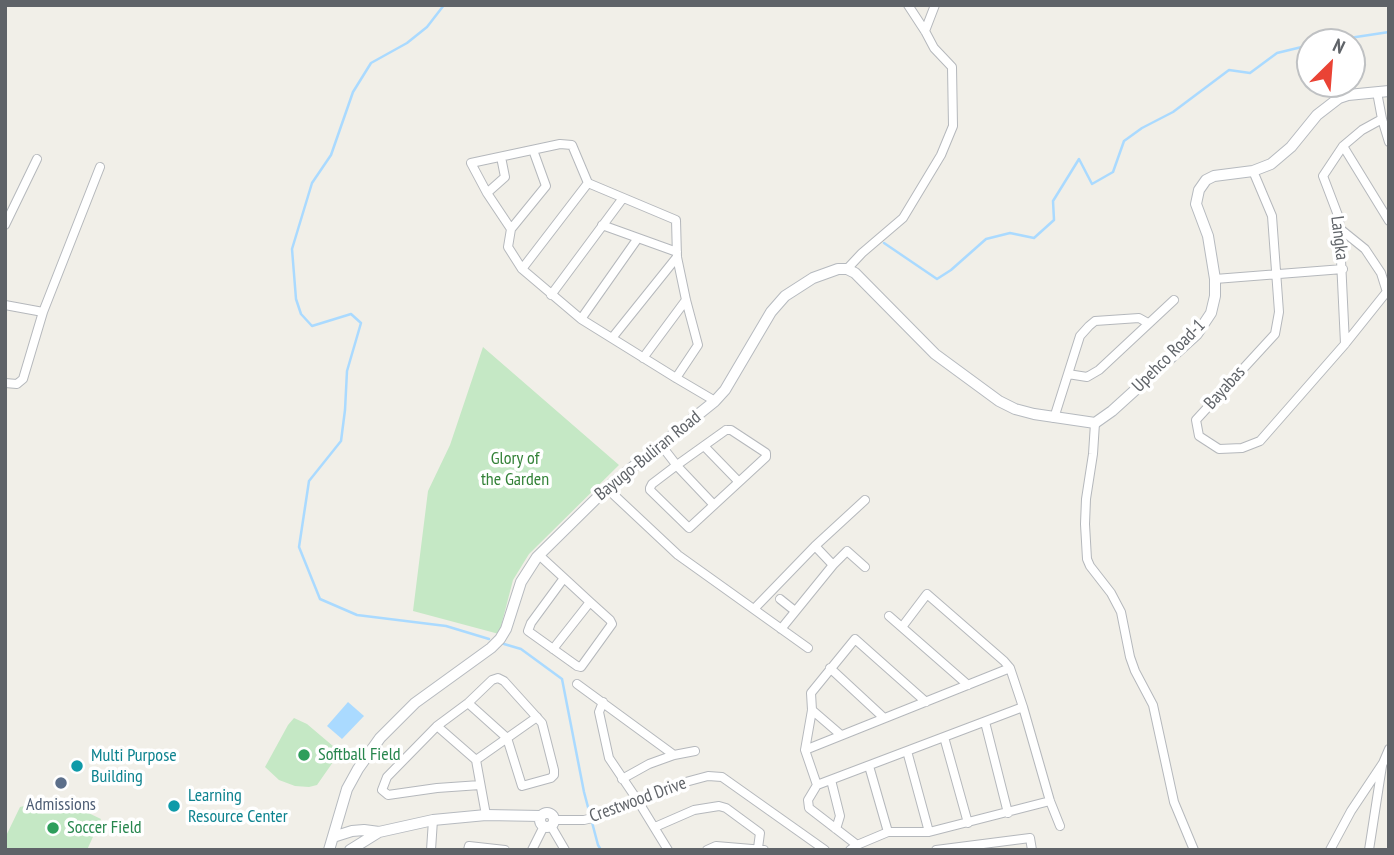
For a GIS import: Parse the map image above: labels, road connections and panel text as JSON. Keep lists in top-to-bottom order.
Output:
{
  "streets": {
    "street": [
      "Langka",
      "Upehco Road-1",
      "Bayabas",
      "Bayugo-Buliran Road",
      "Crestwood Drive"
    ]
  },
  "crossings": [
    ["Langka", "Bayabas"],
    ["Upehco Road-1", "Bayabas"],
    ["Bayugo-Buliran Road", "Crestwood Drive"]
  ],
  "parks": ["Glory of the Garden"],
  "places": [
    "Softball Field",
    "Multi Purpose Building",
    "Admissions",
    "Learning Resource Center",
    "Soccer Field"
  ],
  "north": "top right"
}
